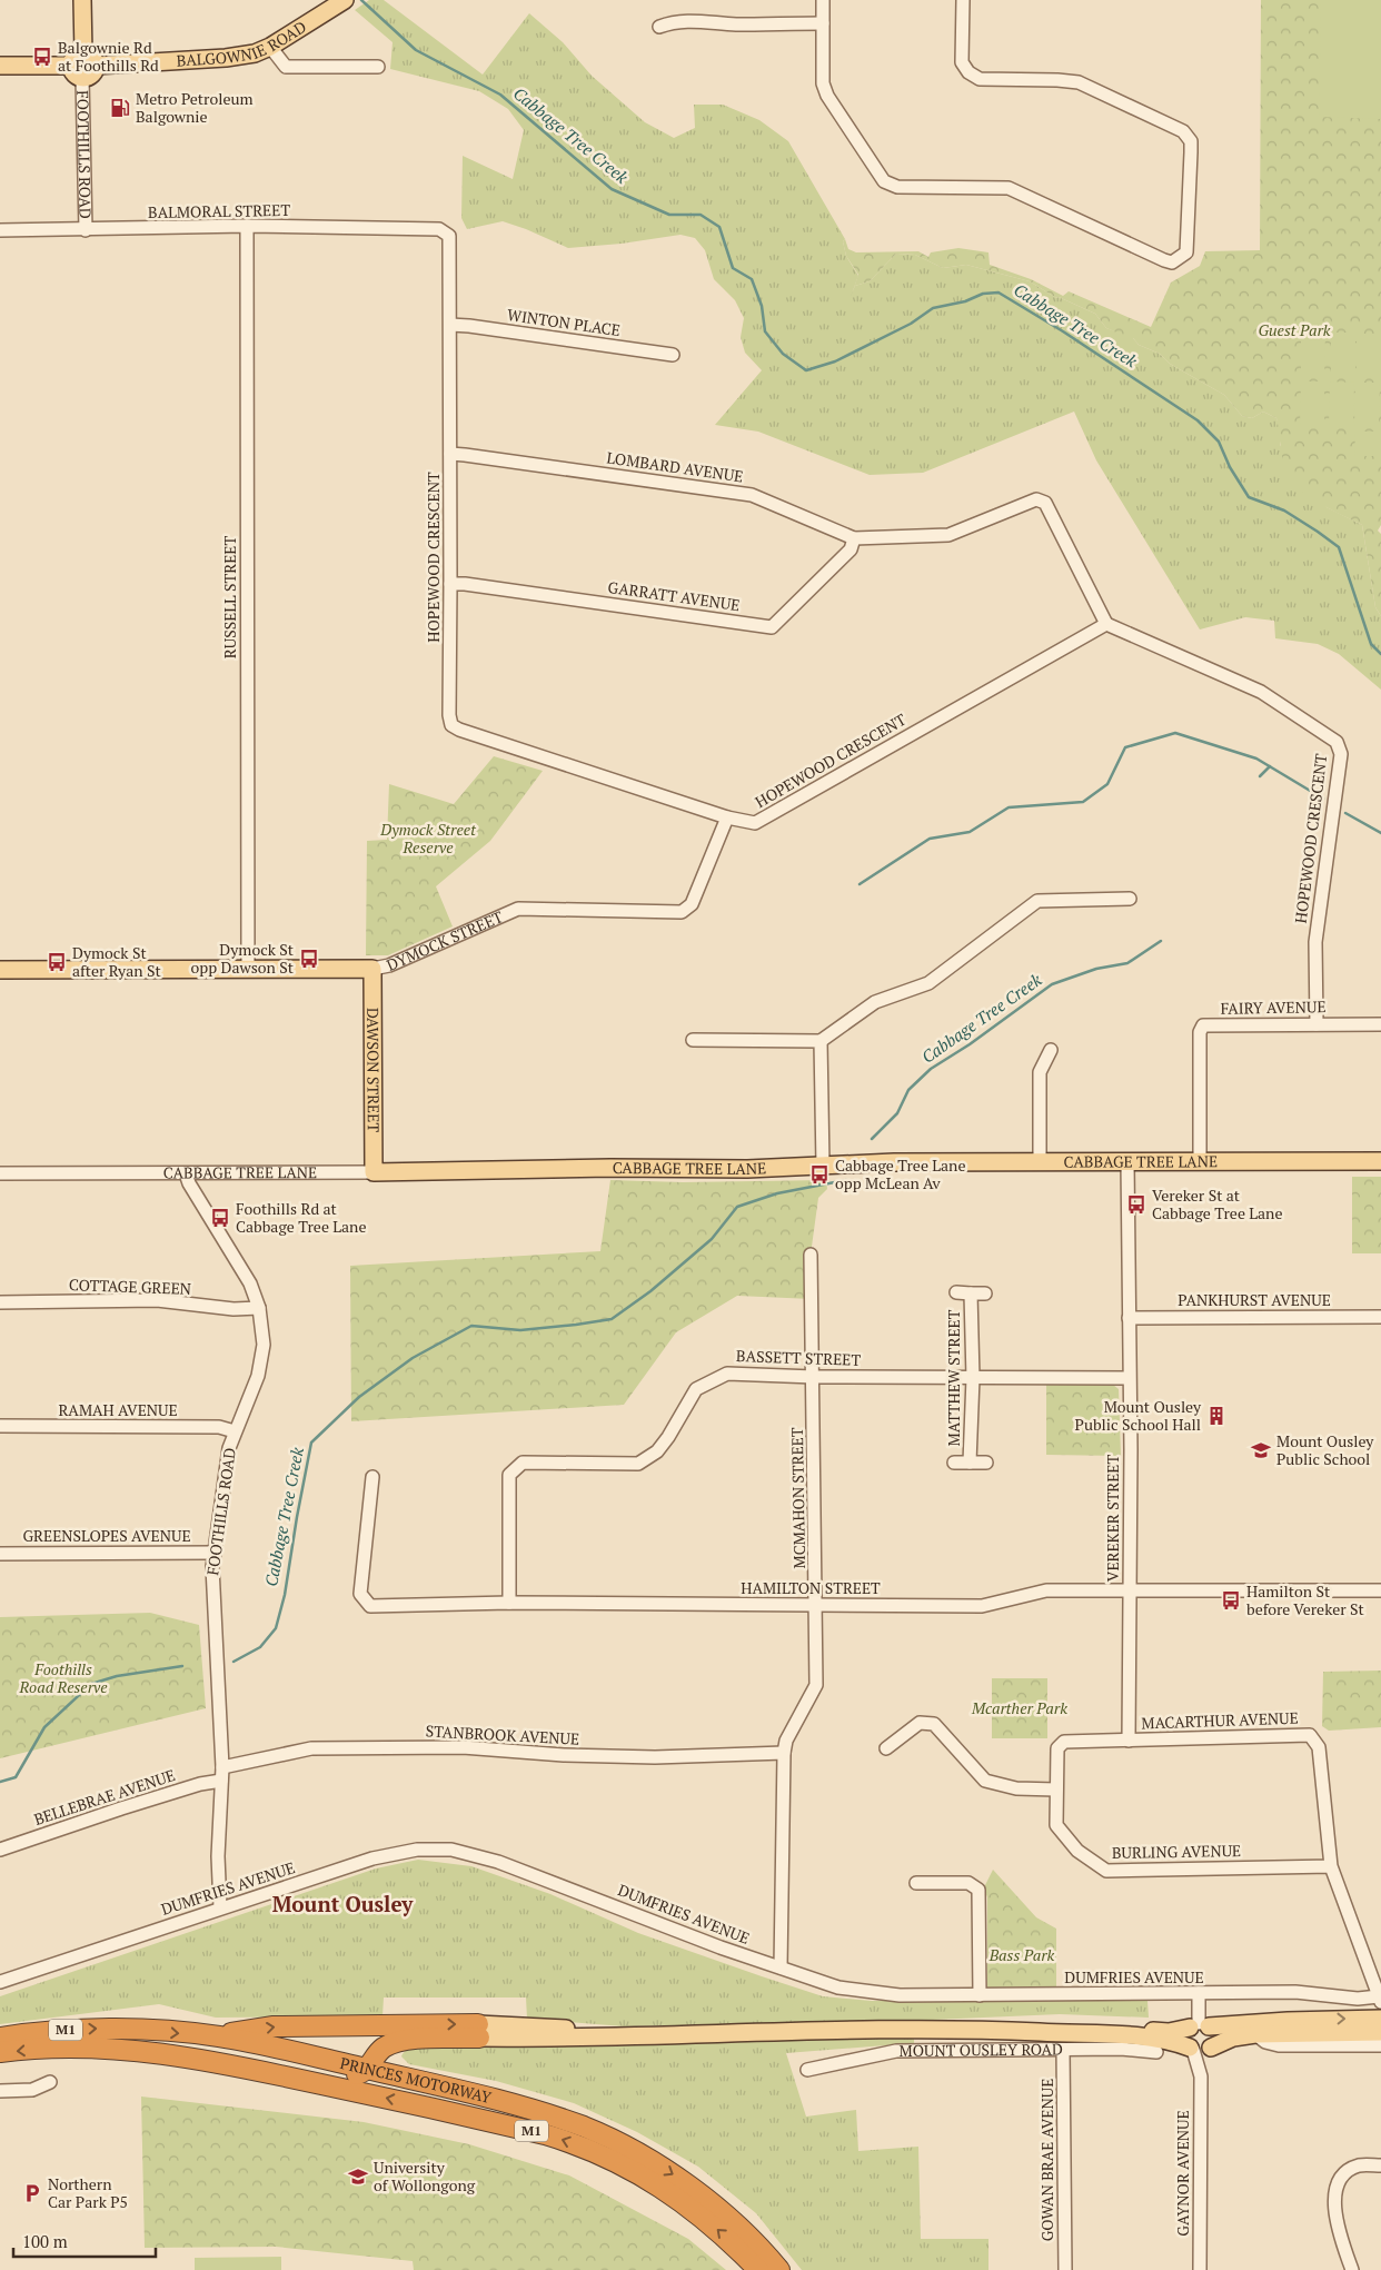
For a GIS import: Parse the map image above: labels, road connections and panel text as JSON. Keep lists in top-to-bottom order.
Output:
{
  "streets": {
    "highway": ["M1", "PRINCES MOTORWAY"],
    "main road": [
      "BALGOWNIE ROAD",
      "DYMOCK STREET",
      "DAWSON STREET",
      "CABBAGE TREE LANE",
      "MOUNT OUSLEY ROAD"
    ],
    "street": [
      "FOOTHILLS ROAD",
      "BALMORAL STREET",
      "WINTON PLACE",
      "LOMBARD AVENUE",
      "HOPEWOOD CRESCENT",
      "GARRATT AVENUE",
      "RUSSELL STREET",
      "FAIRY AVENUE",
      "COTTAGE GREEN",
      "PANKHURST AVENUE",
      "BASSETT STREET",
      "MATTHEW STREET",
      "RAMAH AVENUE",
      "MCMAHON STREET",
      "VEREKER STREET",
      "GREENSLOPES AVENUE",
      "HAMILTON STREET",
      "MACARTHUR AVENUE",
      "STANBROOK AVENUE",
      "BELLEBRAE AVENUE",
      "BURLING AVENUE",
      "DUMFRIES AVENUE",
      "GOWAN BRAE AVENUE",
      "GAYNOR AVENUE"
    ]
  },
  "crossings": [
    ["BALGOWNIE ROAD", "FOOTHILLS ROAD"],
    ["FOOTHILLS ROAD", "BALMORAL STREET"],
    ["FOOTHILLS ROAD", "CABBAGE TREE LANE"],
    ["FOOTHILLS ROAD", "COTTAGE GREEN"],
    ["FOOTHILLS ROAD", "RAMAH AVENUE"],
    ["FOOTHILLS ROAD", "GREENSLOPES AVENUE"],
    ["FOOTHILLS ROAD", "STANBROOK AVENUE"],
    ["FOOTHILLS ROAD", "BELLEBRAE AVENUE"],
    ["FOOTHILLS ROAD", "DUMFRIES AVENUE"],
    ["BALMORAL STREET", "HOPEWOOD CRESCENT"],
    ["BALMORAL STREET", "RUSSELL STREET"],
    ["WINTON PLACE", "HOPEWOOD CRESCENT"],
    ["LOMBARD AVENUE", "HOPEWOOD CRESCENT"],
    ["LOMBARD AVENUE", "GARRATT AVENUE"],
    ["HOPEWOOD CRESCENT", "GARRATT AVENUE"],
    ["HOPEWOOD CRESCENT", "DYMOCK STREET"],
    ["HOPEWOOD CRESCENT", "FAIRY AVENUE"],
    ["RUSSELL STREET", "DYMOCK STREET"],
    ["DYMOCK STREET", "DAWSON STREET"],
    ["FAIRY AVENUE", "CABBAGE TREE LANE"],
    ["DAWSON STREET", "CABBAGE TREE LANE"],
    ["CABBAGE TREE LANE", "VEREKER STREET"],
    ["PANKHURST AVENUE", "VEREKER STREET"],
    ["BASSETT STREET", "MATTHEW STREET"],
    ["BASSETT STREET", "MCMAHON STREET"],
    ["BASSETT STREET", "VEREKER STREET"],
    ["BASSETT STREET", "HAMILTON STREET"],
    ["MCMAHON STREET", "HAMILTON STREET"],
    ["MCMAHON STREET", "STANBROOK AVENUE"],
    ["MCMAHON STREET", "DUMFRIES AVENUE"],
    ["VEREKER STREET", "HAMILTON STREET"],
    ["VEREKER STREET", "MACARTHUR AVENUE"],
    ["VEREKER STREET", "BURLING AVENUE"],
    ["MACARTHUR AVENUE", "BURLING AVENUE"],
    ["STANBROOK AVENUE", "BELLEBRAE AVENUE"],
    ["MOUNT OUSLEY ROAD", "GOWAN BRAE AVENUE"],
    ["MOUNT OUSLEY ROAD", "GAYNOR AVENUE"]
  ],
  "districts": ["Mount Ousley"],
  "water": ["Cabbage Tree Creek"],
  "parks": [
    "Guest Park",
    "Dymock Street Reserve",
    "Foothills Road Reserve",
    "Mcarther Park",
    "Bass Park"
  ],
  "places": {
    "bus stop": [
      "Balgownie Rd at Foothills Rd",
      "Dymock St opp Dawson St",
      "Dymock St after Ryan St",
      "Cabbage Tree Lane opp McLean Av",
      "Vereker St at Cabbage Tree Lane",
      "Foothills Rd at Cabbage Tree Lane",
      "Hamilton St before Vereker St"
    ],
    "fuel station": ["Metro Petroleum Balgownie"],
    "building": ["Mount Ousley Public School Hall"],
    "school or university": ["Mount Ousley Public School", "University of Wollongong"],
    "parking": ["Northern Car Park P5"]
  },
  "scale_bar": "100 m"
}
